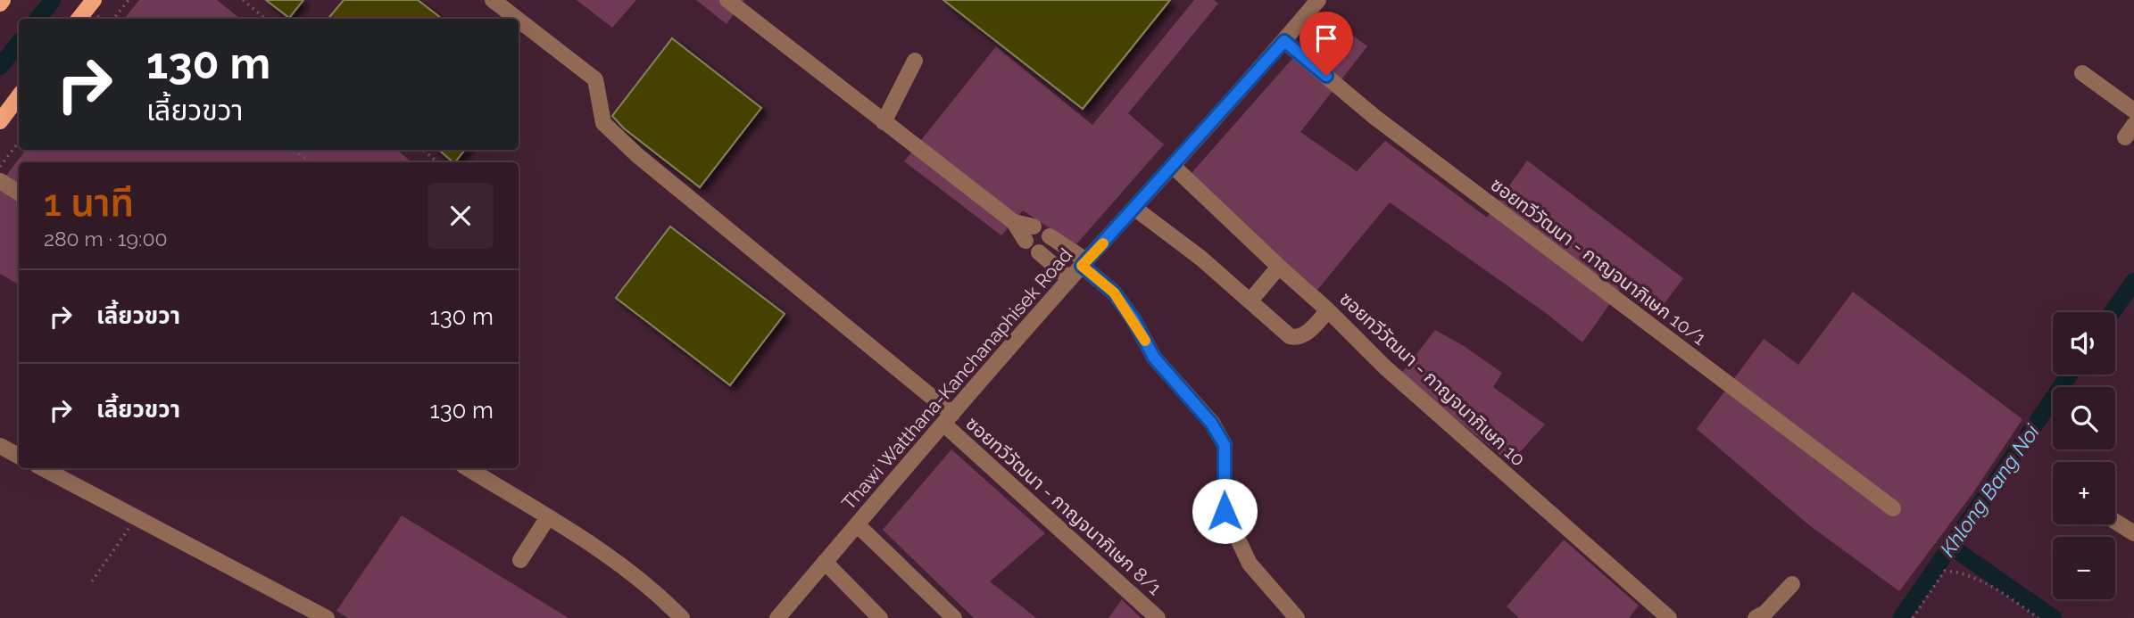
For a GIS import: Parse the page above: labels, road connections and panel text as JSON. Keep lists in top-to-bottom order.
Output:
{
  "streets": {
    "street": [
      "ซอยทวีวัฒนา - กาญจนาภิเษก 10/1",
      "Thawi Watthana-Kanchanaphisek Road",
      "ซอยทวีวัฒนา - กาญจนาภิเษก 10",
      "ซอยทวีวัฒนา - กาญจนาภิเษก 8/1"
    ]
  },
  "crossings": [
    ["ซอยทวีวัฒนา - กาญจนาภิเษก 10/1", "Thawi Watthana-Kanchanaphisek Road"],
    ["Thawi Watthana-Kanchanaphisek Road", "ซอยทวีวัฒนา - กาญจนาภิเษก 10"],
    ["Thawi Watthana-Kanchanaphisek Road", "ซอยทวีวัฒนา - กาญจนาภิเษก 8/1"]
  ],
  "water": ["Khlong Bang Noi"],
  "page": {
    "turn": ["130 m", "เลี้ยวขวา"],
    "heading": ["1 นาที", "280 m · 19:00"],
    "list": [
      {
        "name": "เลี้ยวขวา",
        "value": "130 m"
      },
      {
        "name": "เลี้ยวขวา",
        "value": "130 m"
      }
    ],
    "map_buttons": ["+", "−"]
  }
}
